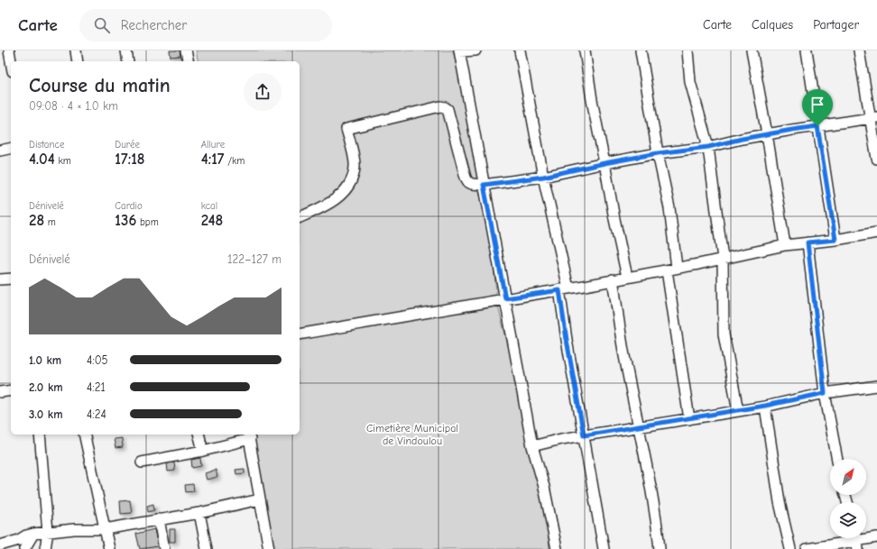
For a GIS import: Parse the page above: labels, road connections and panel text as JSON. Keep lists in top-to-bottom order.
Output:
{
  "parks": ["Cimetière Municipal de Vindoulou"],
  "north": "top right",
  "page": {
    "header": "Carte",
    "search": "Rechercher",
    "nav": ["Carte", "Calques", "Partager"],
    "heading": ["Course du matin", "09:08 · 4 × 1.0 km"],
    "stats": [
      ["Distance", "4.04 km"],
      ["Durée", "17:18"],
      ["Allure", "4:17 /km"],
      ["Dénivelé", "28 m"],
      ["Cardio", "136 bpm"],
      ["kcal", "248"]
    ],
    "chart": ["Dénivelé", "122–127 m"],
    "list": [
      {
        "name": "1.0 km",
        "note": "4:05"
      },
      {
        "name": "2.0 km",
        "note": "4:21"
      },
      {
        "name": "3.0 km",
        "note": "4:24"
      }
    ]
  }
}
